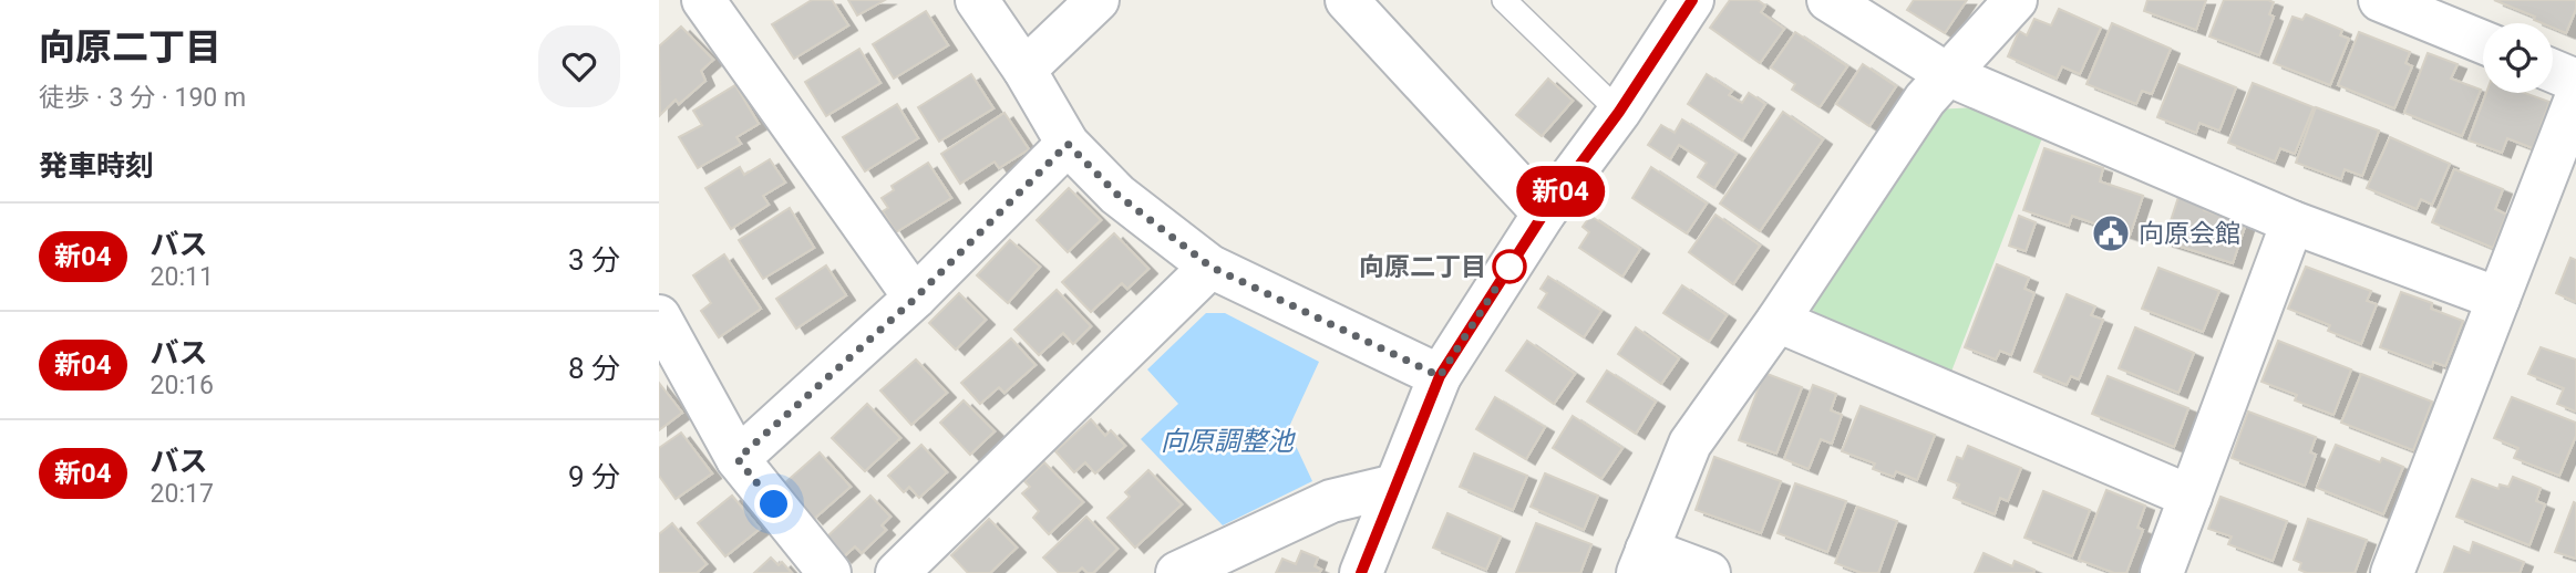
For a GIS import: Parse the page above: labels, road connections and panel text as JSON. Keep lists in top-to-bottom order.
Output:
{
  "water": ["向原調整池"],
  "places": {
    "public building": ["向原会館"],
    "other": ["向原二丁目"]
  },
  "lines": ["bus line 新04"],
  "page": {
    "heading": [
      ["向原二丁目", "徒歩 · 3 分 · 190 m"],
      "発車時刻"
    ],
    "on_map": "新04",
    "list": [
      {
        "mark": "新04",
        "name": "バス",
        "note": "20:11",
        "value": "3 分"
      },
      {
        "mark": "新04",
        "name": "バス",
        "note": "20:16",
        "value": "8 分"
      },
      {
        "mark": "新04",
        "name": "バス",
        "note": "20:17",
        "value": "9 分"
      }
    ]
  }
}
